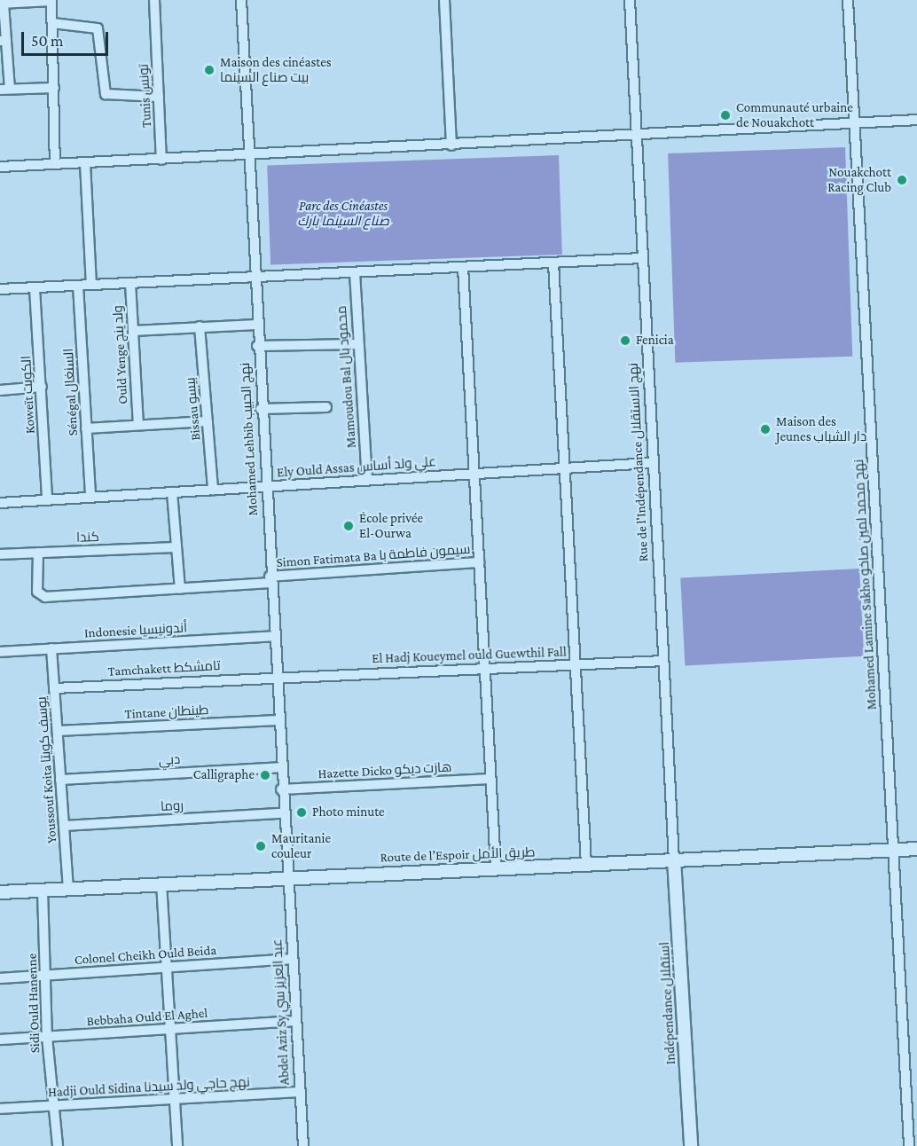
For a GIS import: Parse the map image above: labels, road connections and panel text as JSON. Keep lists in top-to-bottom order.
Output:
{
  "streets": {
    "street": [
      "Tunis تونس",
      "Ould Yenge ولد ينج",
      "Mamoudou Bal محمود بال",
      "Sénégal السنغال",
      "Koweït الكويت",
      "Bissau بيسو",
      "Mohamed Lehbib نهج الحبيب",
      "Rue de l'Indépendance نهج الاستقلال",
      "Ely Ould Assas علي ولد أساس",
      "كندا",
      "Simon Fatimata Ba سيمون فاطمة با",
      "Mohamed Lamine Sakho نهج محمد لمين صاخو",
      "Indonesie أندونيسيا",
      "El Hadj Koueymel ould Guewthil Fall",
      "Tamchakett تامشكط",
      "Tintane طينطان",
      "دبي",
      "Youssouf Koita يوسف كويتا",
      "Hazette Dicko هازت ديكو",
      "روما",
      "Route de l’Espoir طريق الأمل",
      "Colonel Cheikh Ould Beida",
      "Sidi Ould Hanenne",
      "Indépendance استقلال",
      "Abdel Aziz Sy عبد العزيز سي",
      "Bebbaha Ould El Aghel",
      "Hadji Ould Sidina نهج حاجي ولد سيدنا"
    ]
  },
  "crossings": [
    ["Mamoudou Bal محمود بال", "Ely Ould Assas علي ولد أساس"],
    ["Sénégal السنغال", "Ely Ould Assas علي ولد أساس"],
    ["Koweït الكويت", "Ely Ould Assas علي ولد أساس"],
    ["Bissau بيسو", "Ely Ould Assas علي ولد أساس"],
    ["Mohamed Lehbib نهج الحبيب", "Ely Ould Assas علي ولد أساس"],
    ["Mohamed Lehbib نهج الحبيب", "Simon Fatimata Ba سيمون فاطمة با"],
    ["Mohamed Lehbib نهج الحبيب", "Indonesie أندونيسيا"],
    ["Mohamed Lehbib نهج الحبيب", "El Hadj Koueymel ould Guewthil Fall"],
    ["Mohamed Lehbib نهج الحبيب", "Tamchakett تامشكط"],
    ["Mohamed Lehbib نهج الحبيب", "Tintane طينطان"],
    ["Mohamed Lehbib نهج الحبيب", "دبي"],
    ["Mohamed Lehbib نهج الحبيب", "Hazette Dicko هازت ديكو"],
    ["Mohamed Lehbib نهج الحبيب", "روما"],
    ["Mohamed Lehbib نهج الحبيب", "Route de l’Espoir طريق الأمل"],
    ["Mohamed Lehbib نهج الحبيب", "Abdel Aziz Sy عبد العزيز سي"],
    ["Rue de l'Indépendance نهج الاستقلال", "Ely Ould Assas علي ولد أساس"],
    ["Rue de l'Indépendance نهج الاستقلال", "El Hadj Koueymel ould Guewthil Fall"],
    ["Rue de l'Indépendance نهج الاستقلال", "Route de l’Espoir طريق الأمل"],
    ["Rue de l'Indépendance نهج الاستقلال", "Indépendance استقلال"],
    ["كندا", "Simon Fatimata Ba سيمون فاطمة با"],
    ["Mohamed Lamine Sakho نهج محمد لمين صاخو", "Route de l’Espoir طريق الأمل"],
    ["Indonesie أندونيسيا", "Youssouf Koita يوسف كويتا"],
    ["El Hadj Koueymel ould Guewthil Fall", "Tamchakett تامشكط"],
    ["Tamchakett تامشكط", "Youssouf Koita يوسف كويتا"],
    ["Tintane طينطان", "Youssouf Koita يوسف كويتا"],
    ["دبي", "Youssouf Koita يوسف كويتا"],
    ["Youssouf Koita يوسف كويتا", "روما"],
    ["Youssouf Koita يوسف كويتا", "Route de l’Espoir طريق الأمل"],
    ["Route de l’Espoir طريق الأمل", "Sidi Ould Hanenne"],
    ["Route de l’Espoir طريق الأمل", "Indépendance استقلال"],
    ["Route de l’Espoir طريق الأمل", "Abdel Aziz Sy عبد العزيز سي"],
    ["Colonel Cheikh Ould Beida", "Sidi Ould Hanenne"],
    ["Colonel Cheikh Ould Beida", "Abdel Aziz Sy عبد العزيز سي"],
    ["Sidi Ould Hanenne", "Bebbaha Ould El Aghel"],
    ["Sidi Ould Hanenne", "Hadji Ould Sidina نهج حاجي ولد سيدنا"],
    ["Abdel Aziz Sy عبد العزيز سي", "Bebbaha Ould El Aghel"],
    ["Abdel Aziz Sy عبد العزيز سي", "Hadji Ould Sidina نهج حاجي ولد سيدنا"]
  ],
  "parks": ["Parc des Cinéastes صناع السينما بارك"],
  "places": [
    "Maison des cinéastes بيت صناع السينما",
    "Communauté urbaine de Nouakchott",
    "Nouakchott Racing Club",
    "Fenicia",
    "Maison des Jeunes دار الشباب",
    "École privée El-Ourwa",
    "Calligraphe",
    "Photo minute",
    "Mauritanie couleur"
  ],
  "scale_bar": "50 m"
}
